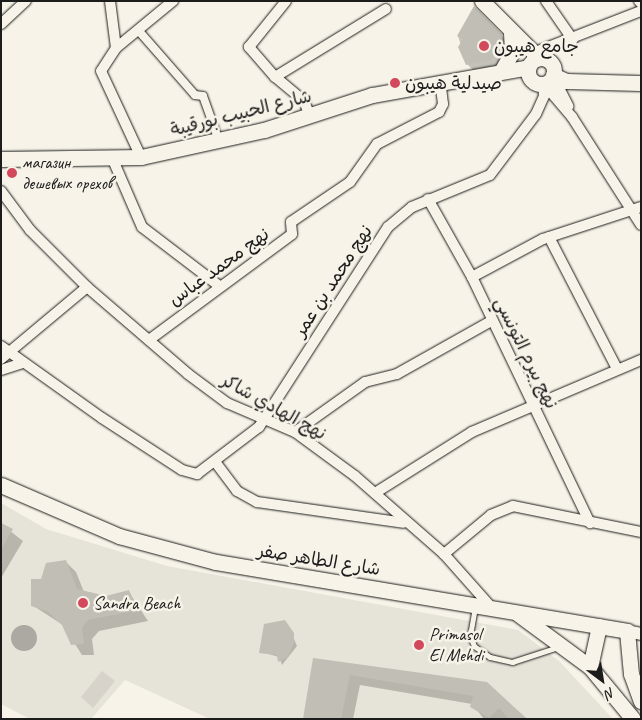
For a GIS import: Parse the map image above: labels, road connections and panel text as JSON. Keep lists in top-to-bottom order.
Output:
{
  "streets": {
    "main road": ["شارع الحبيب بورقيبة", "شارع الطاهر صفر"],
    "street": [
      "نهج محمد عباس",
      "نهج محمد بن عمر",
      "نهج بيرم التونسي",
      "نهج الهادي شاكر"
    ]
  },
  "crossings": [
    ["شارع الحبيب بورقيبة", "نهج محمد عباس"],
    ["شارع الحبيب بورقيبة", "نهج محمد بن عمر"],
    ["نهج محمد عباس", "نهج الهادي شاكر"],
    ["نهج محمد بن عمر", "نهج بيرم التونسي"],
    ["نهج محمد بن عمر", "نهج الهادي شاكر"],
    ["نهج الهادي شاكر", "شارع الطاهر صفر"]
  ],
  "places": [
    "جامع هيبون",
    "صيدلية هيبون",
    "магазин дешевых орехов",
    "Sandra Beach",
    "Primasol El Mehdi"
  ],
  "north": "bottom right"
}
